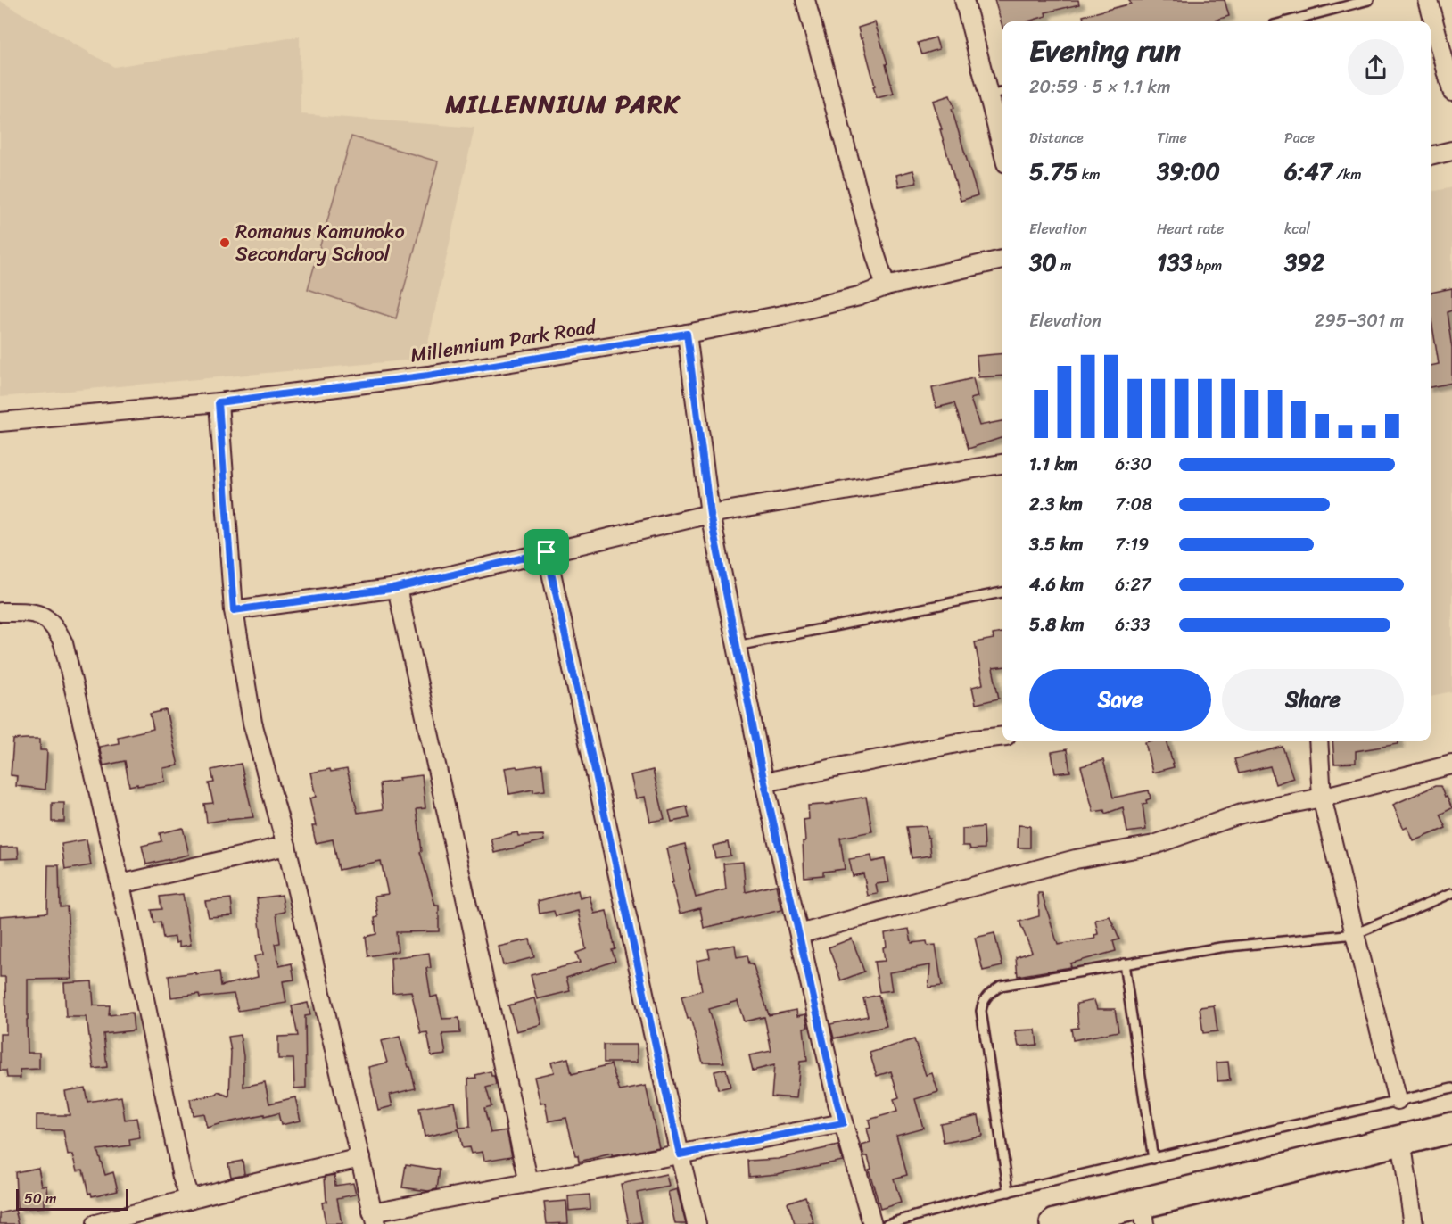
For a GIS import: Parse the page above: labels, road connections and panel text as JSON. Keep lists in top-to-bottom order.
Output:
{
  "streets": {
    "street": ["Millennium Park Road"]
  },
  "districts": ["MILLENNIUM PARK"],
  "places": ["Romanus Kamunoko Secondary School"],
  "scale_bar": "50 m",
  "page": {
    "heading": ["Evening run", "20:59 · 5 × 1.1 km"],
    "stats": [
      ["Distance", "5.75 km"],
      ["Time", "39:00"],
      ["Pace", "6:47 /km"],
      ["Elevation", "30 m"],
      ["Heart rate", "133 bpm"],
      ["kcal", "392"]
    ],
    "chart": ["Elevation", "295–301 m"],
    "list": [
      {
        "name": "1.1 km",
        "note": "6:30"
      },
      {
        "name": "2.3 km",
        "note": "7:08"
      },
      {
        "name": "3.5 km",
        "note": "7:19"
      },
      {
        "name": "4.6 km",
        "note": "6:27"
      },
      {
        "name": "5.8 km",
        "note": "6:33"
      }
    ],
    "buttons": ["Save", "Share"],
    "scale": "50 m"
  }
}
